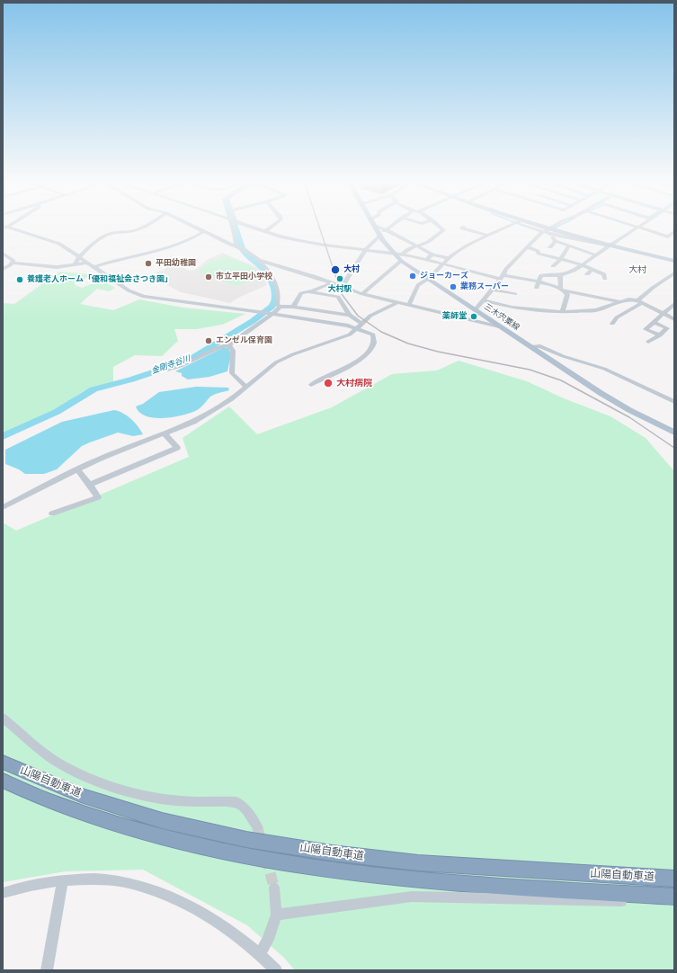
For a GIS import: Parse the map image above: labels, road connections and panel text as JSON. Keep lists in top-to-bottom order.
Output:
{
  "streets": {
    "highway": ["山陽自動車道"],
    "main road": ["三木宍粟線"]
  },
  "districts": ["大村"],
  "water": ["金剛寺谷川"],
  "places": [
    "平田幼稚園",
    "大村",
    "ジョーカーズ",
    "市立平田小学校",
    "大村駅",
    "養護老人ホーム「優和福祉会さつき園」",
    "業務スーパー",
    "薬師堂",
    "エンゼル保育園",
    "大村病院"
  ]
}
